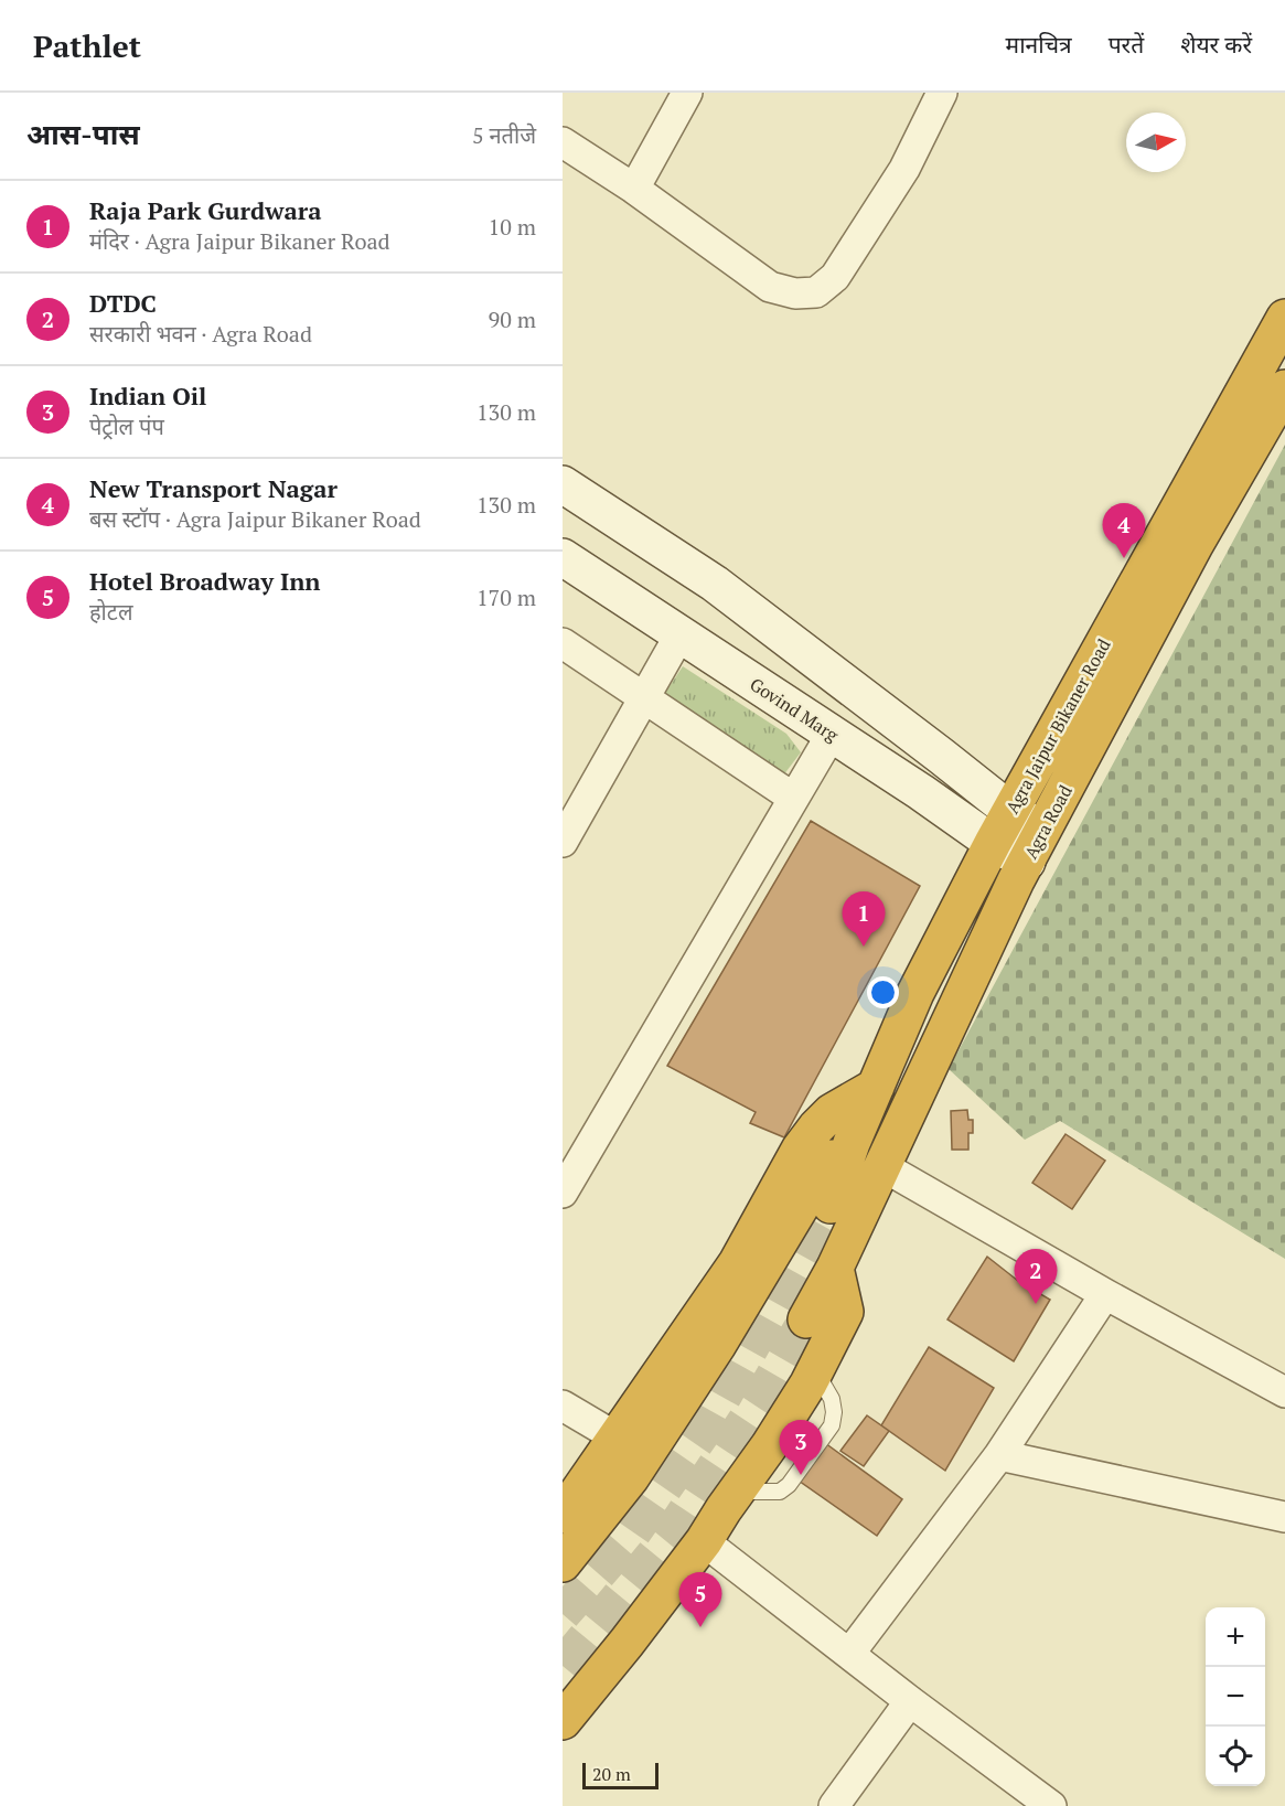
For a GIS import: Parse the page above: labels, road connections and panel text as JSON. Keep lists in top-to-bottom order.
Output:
{
  "streets": {
    "highway": ["Agra Jaipur Bikaner Road", "Agra Road"],
    "street": ["Govind Marg"]
  },
  "crossings": [
    ["Govind Marg", "Agra Jaipur Bikaner Road"],
    ["Govind Marg", "Agra Road"]
  ],
  "scale_bar": "20 m",
  "north": "right",
  "page": {
    "header": "Pathlet",
    "nav": ["मानचित्र", "परतें", "शेयर करें"],
    "heading": ["आस-पास", "5 नतीजे"],
    "list": [
      {
        "mark": "1",
        "name": "Raja Park Gurdwara",
        "note": "मंदिर · Agra Jaipur Bikaner Road",
        "value": "10 m"
      },
      {
        "mark": "2",
        "name": "DTDC",
        "note": "सरकारी भवन · Agra Road",
        "value": "90 m"
      },
      {
        "mark": "3",
        "name": "Indian Oil",
        "note": "पेट्रोल पंप",
        "value": "130 m"
      },
      {
        "mark": "4",
        "name": "New Transport Nagar",
        "note": "बस स्टॉप · Agra Jaipur Bikaner Road",
        "value": "130 m"
      },
      {
        "mark": "5",
        "name": "Hotel Broadway Inn",
        "note": "होटल",
        "value": "170 m"
      }
    ],
    "pins": [
      "4",
      "1",
      "2",
      "3",
      "5"
    ],
    "map_buttons": ["+", "−"],
    "scale": "20 m"
  }
}
